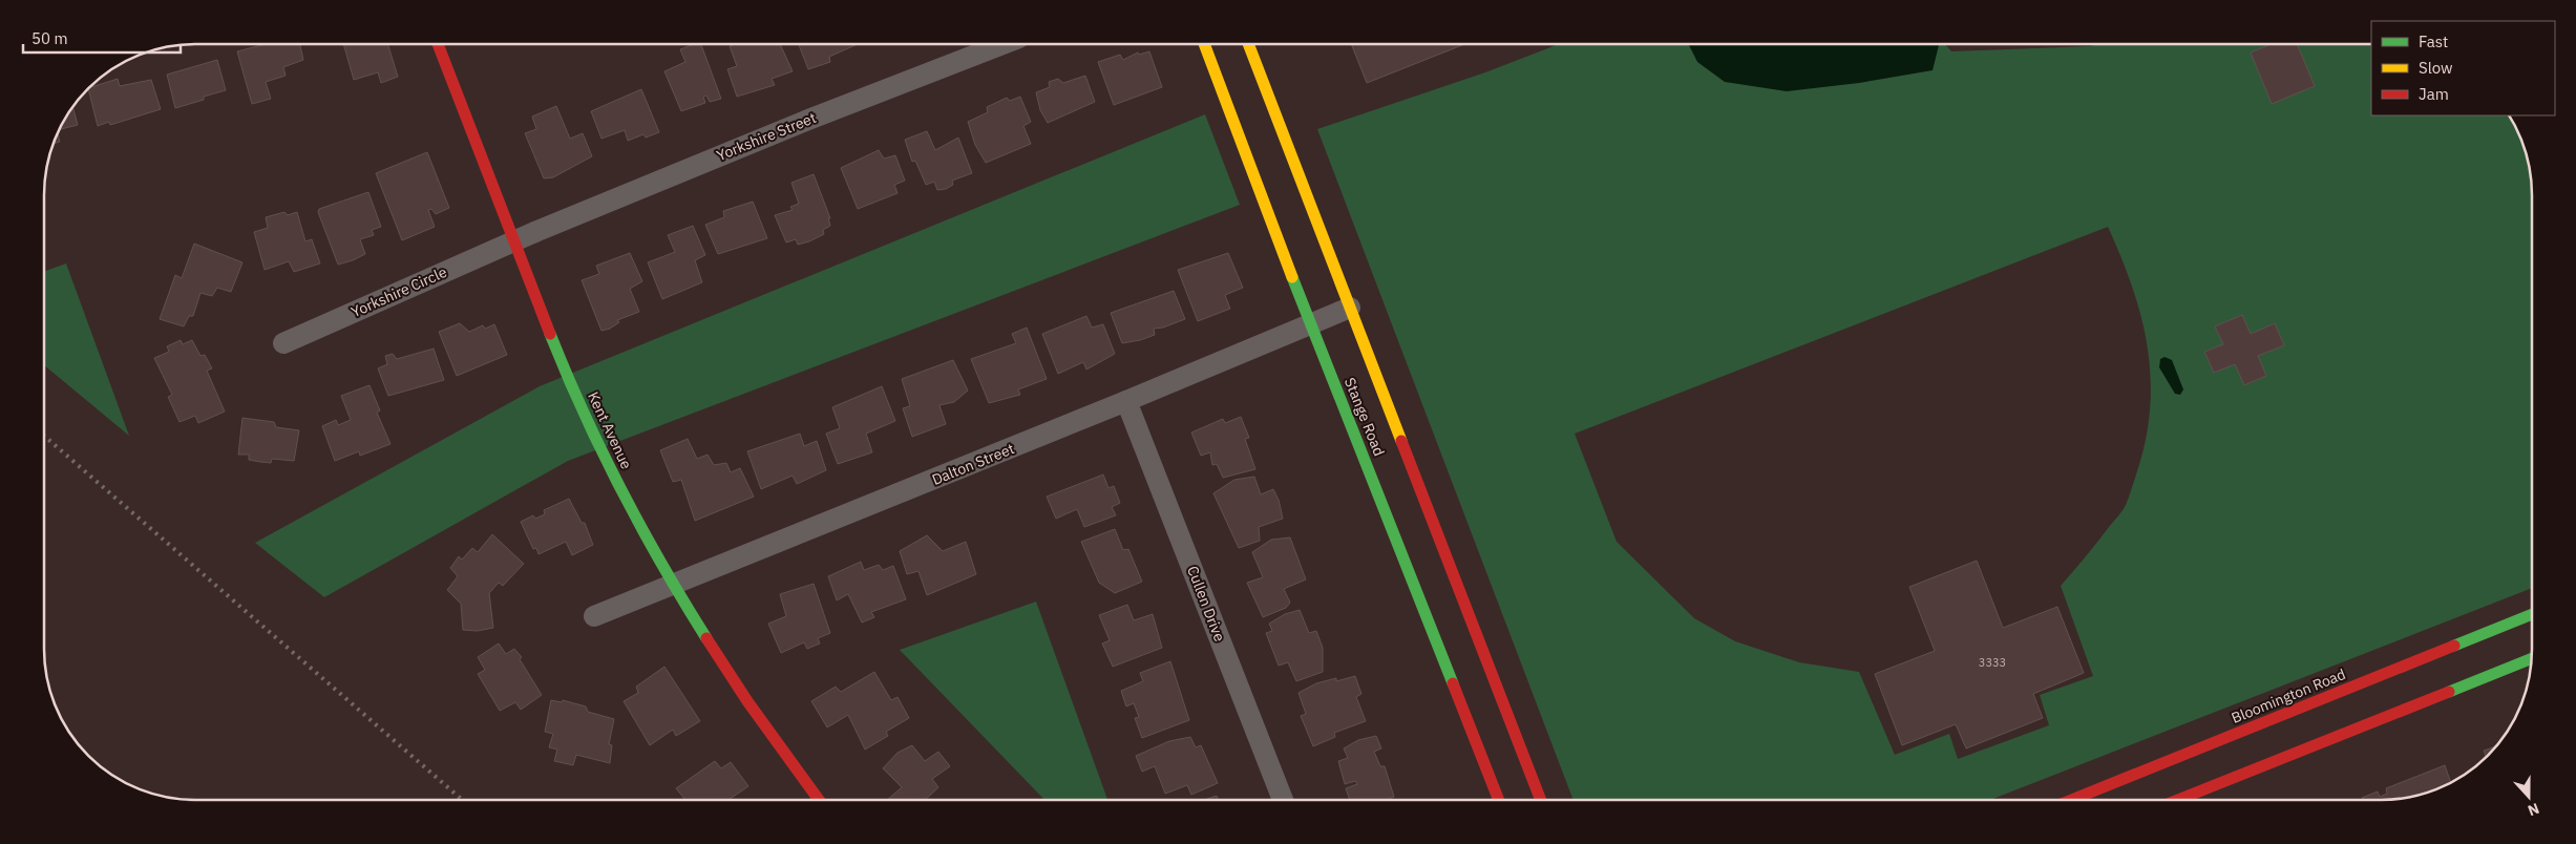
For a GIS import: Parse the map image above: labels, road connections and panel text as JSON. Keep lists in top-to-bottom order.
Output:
{
  "streets": {
    "main road": ["Stange Road", "Kent Avenue", "Bloomington Road"],
    "street": [
      "Yorkshire Street",
      "Yorkshire Circle",
      "Dalton Street",
      "Cullen Drive"
    ]
  },
  "crossings": [
    ["Yorkshire Street", "Yorkshire Circle"],
    ["Yorkshire Street", "Kent Avenue"],
    ["Yorkshire Circle", "Kent Avenue"],
    ["Stange Road", "Dalton Street"],
    ["Kent Avenue", "Dalton Street"],
    ["Dalton Street", "Cullen Drive"]
  ],
  "house_numbers": ["3333"],
  "legend": ["Fast", "Slow", "Jam"],
  "scale_bar": "50 m",
  "north": "bottom"
}
